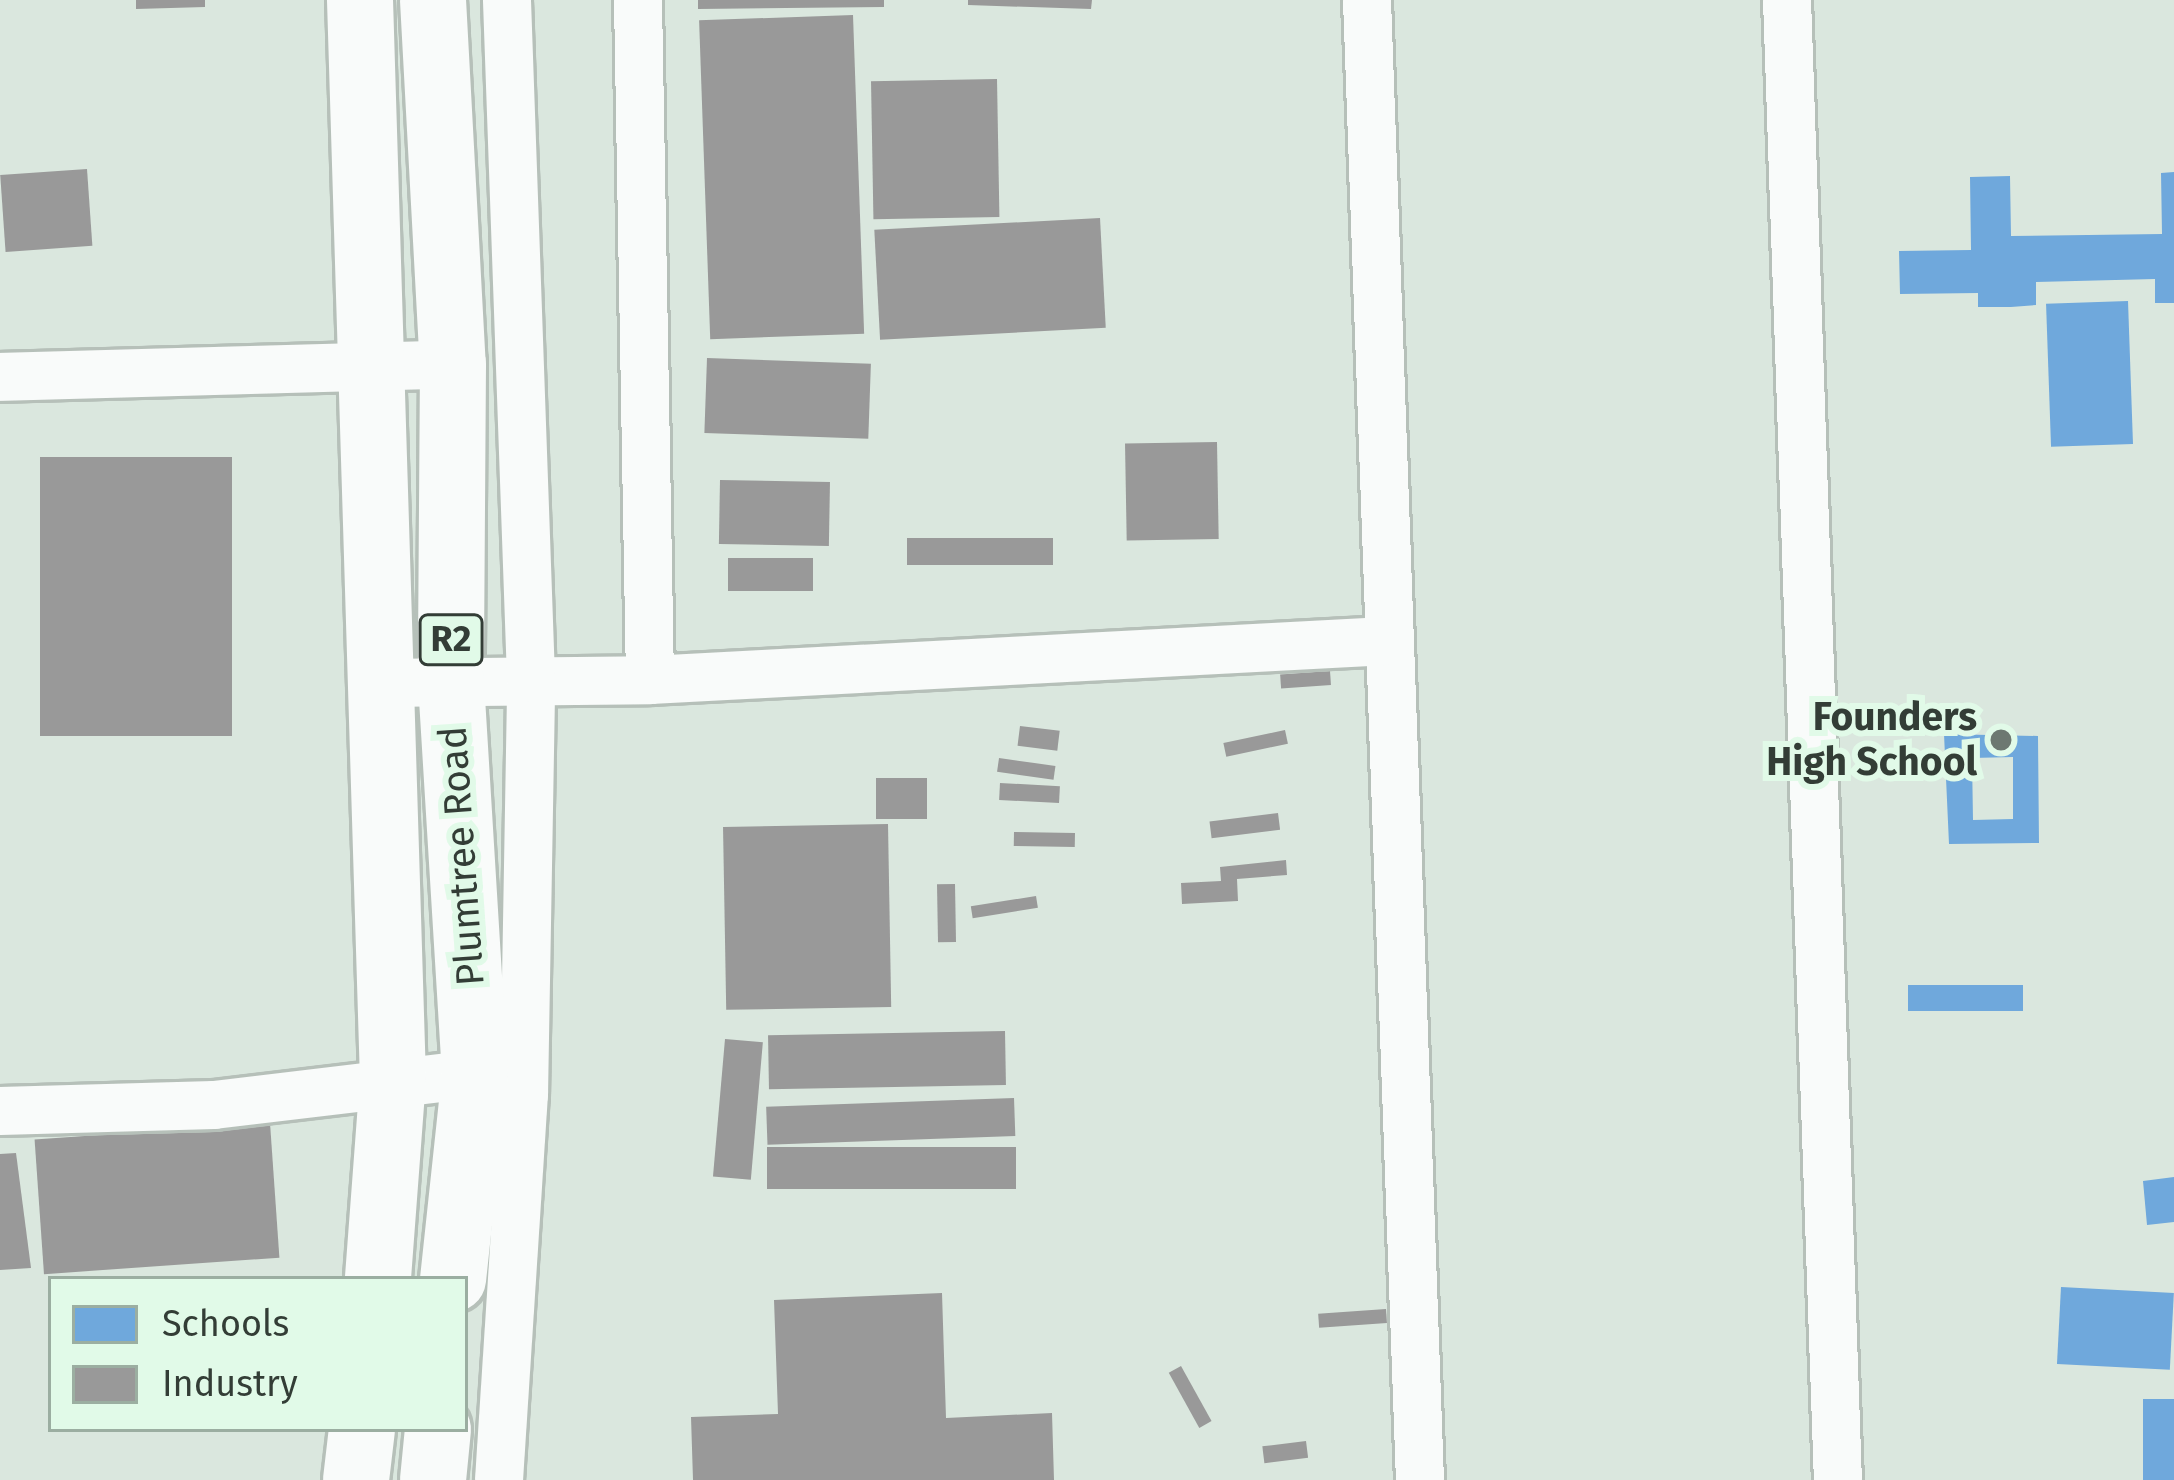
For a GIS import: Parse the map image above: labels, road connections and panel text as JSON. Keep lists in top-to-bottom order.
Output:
{
  "streets": {
    "highway": ["R2", "Plumtree Road"]
  },
  "places": ["Founders High School"],
  "legend": ["Schools", "Industry"]
}
